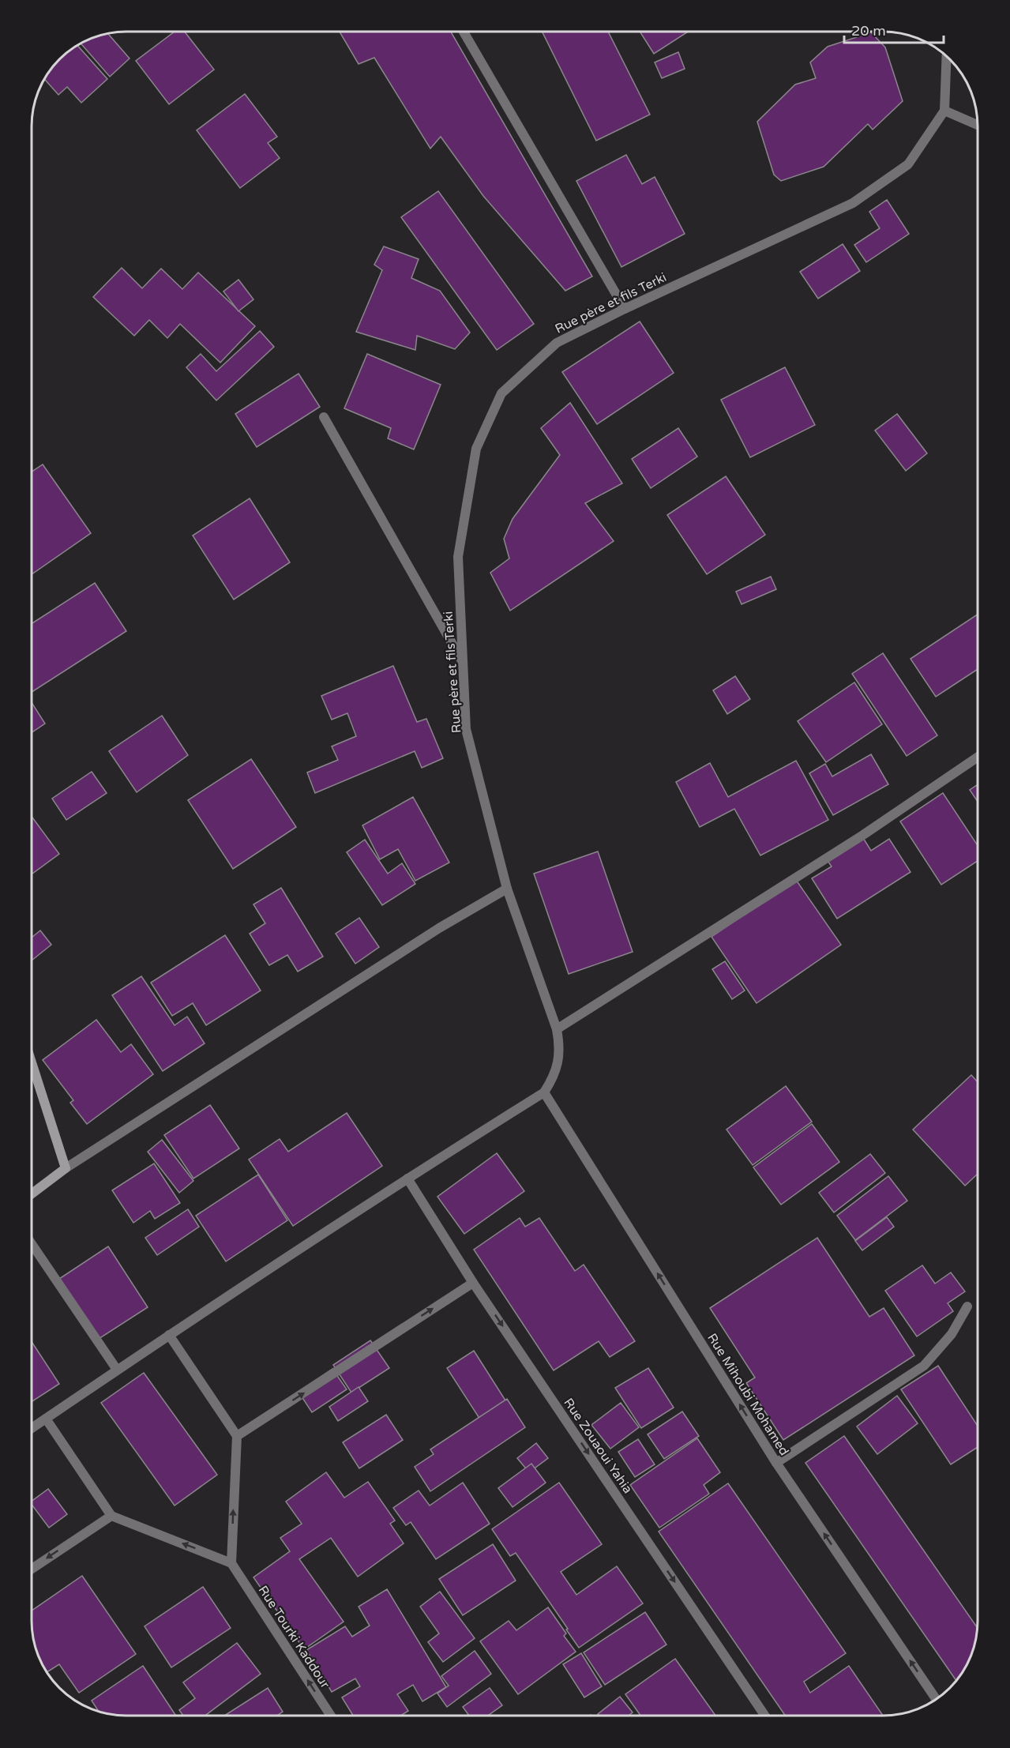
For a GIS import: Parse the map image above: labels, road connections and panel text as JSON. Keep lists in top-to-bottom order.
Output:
{
  "streets": {
    "street": [
      "Rue père et fils Terki",
      "Rue Mihoubi Mohamed",
      "Rue Zouaoui Yahia",
      "Rue Tourki Kaddour"
    ]
  },
  "crossings": [
    ["Rue père et fils Terki", "Rue Mihoubi Mohamed"]
  ],
  "one_way": ["Rue Mihoubi Mohamed", "Rue Zouaoui Yahia", "Rue Tourki Kaddour"],
  "scale_bar": "20 m"
}
